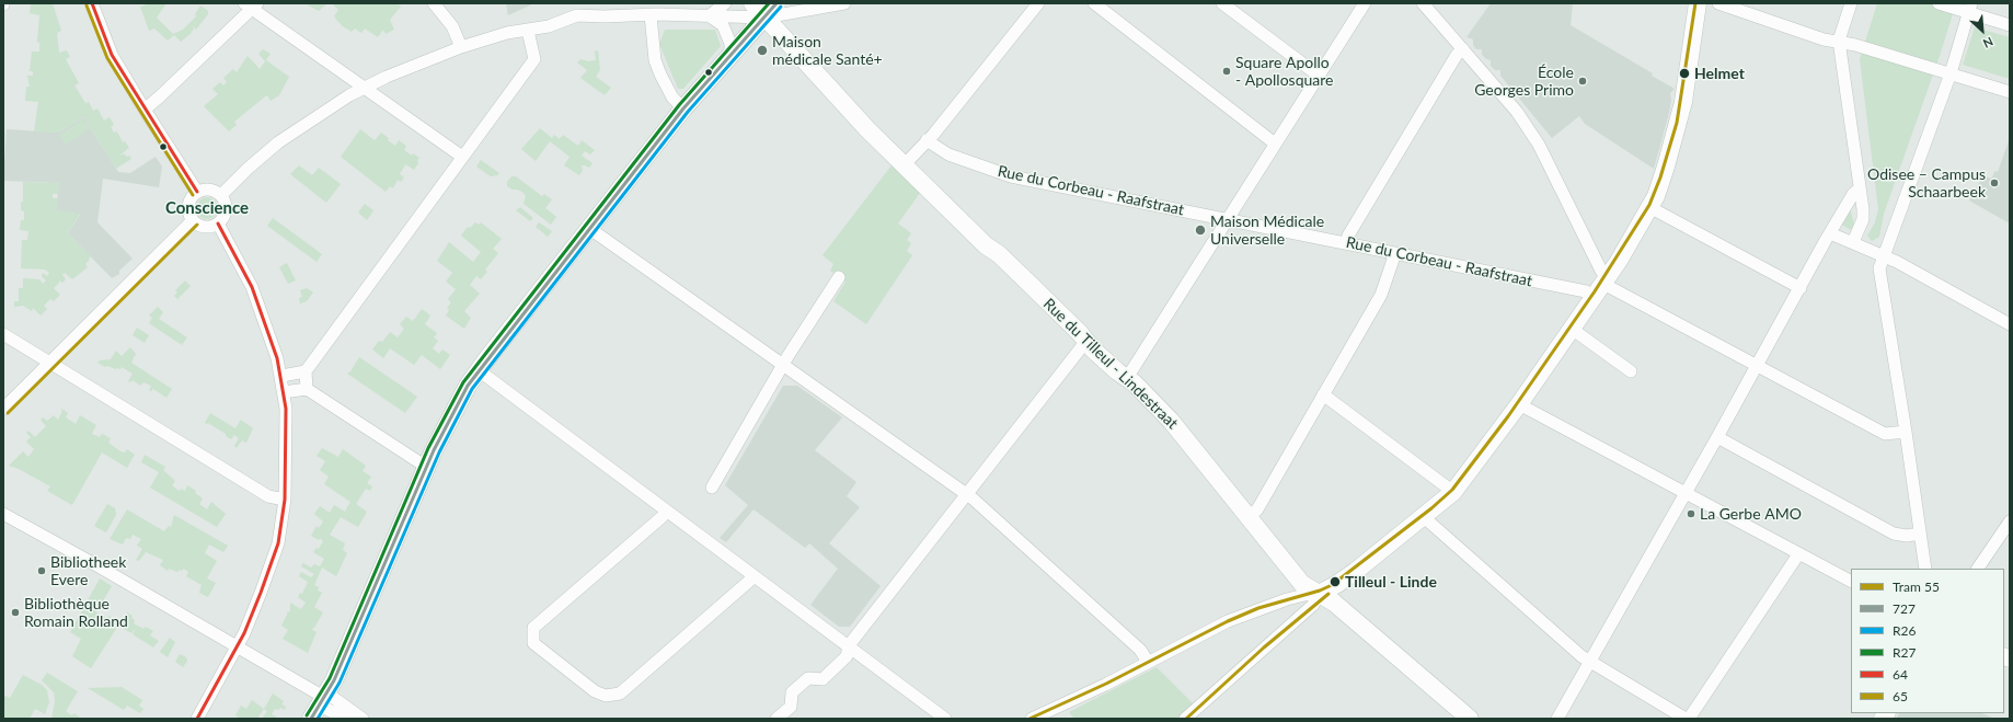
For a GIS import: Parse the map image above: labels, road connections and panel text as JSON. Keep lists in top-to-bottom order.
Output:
{
  "streets": {
    "street": ["Rue du Corbeau - Raafstraat", "Rue du Tilleul - Lindestraat"]
  },
  "districts": ["Conscience"],
  "places": [
    "Maison médicale Santé+",
    "Square Apollo - Apollosquare",
    "Helmet",
    "École Georges Primo",
    "Odisee – Campus Schaarbeek",
    "Maison Médicale Universelle",
    "La Gerbe AMO",
    "Bibliotheek Evere",
    "Tilleul - Linde",
    "Bibliothèque Romain Rolland"
  ],
  "lines": [
    "tram line 55",
    "transit line 727",
    "transit line R27",
    "transit line 64",
    "transit line 65",
    "transit line R26"
  ],
  "legend": [
    "Tram 55",
    "727",
    "R26",
    "R27",
    "64",
    "65"
  ],
  "north": "bottom right"
}
